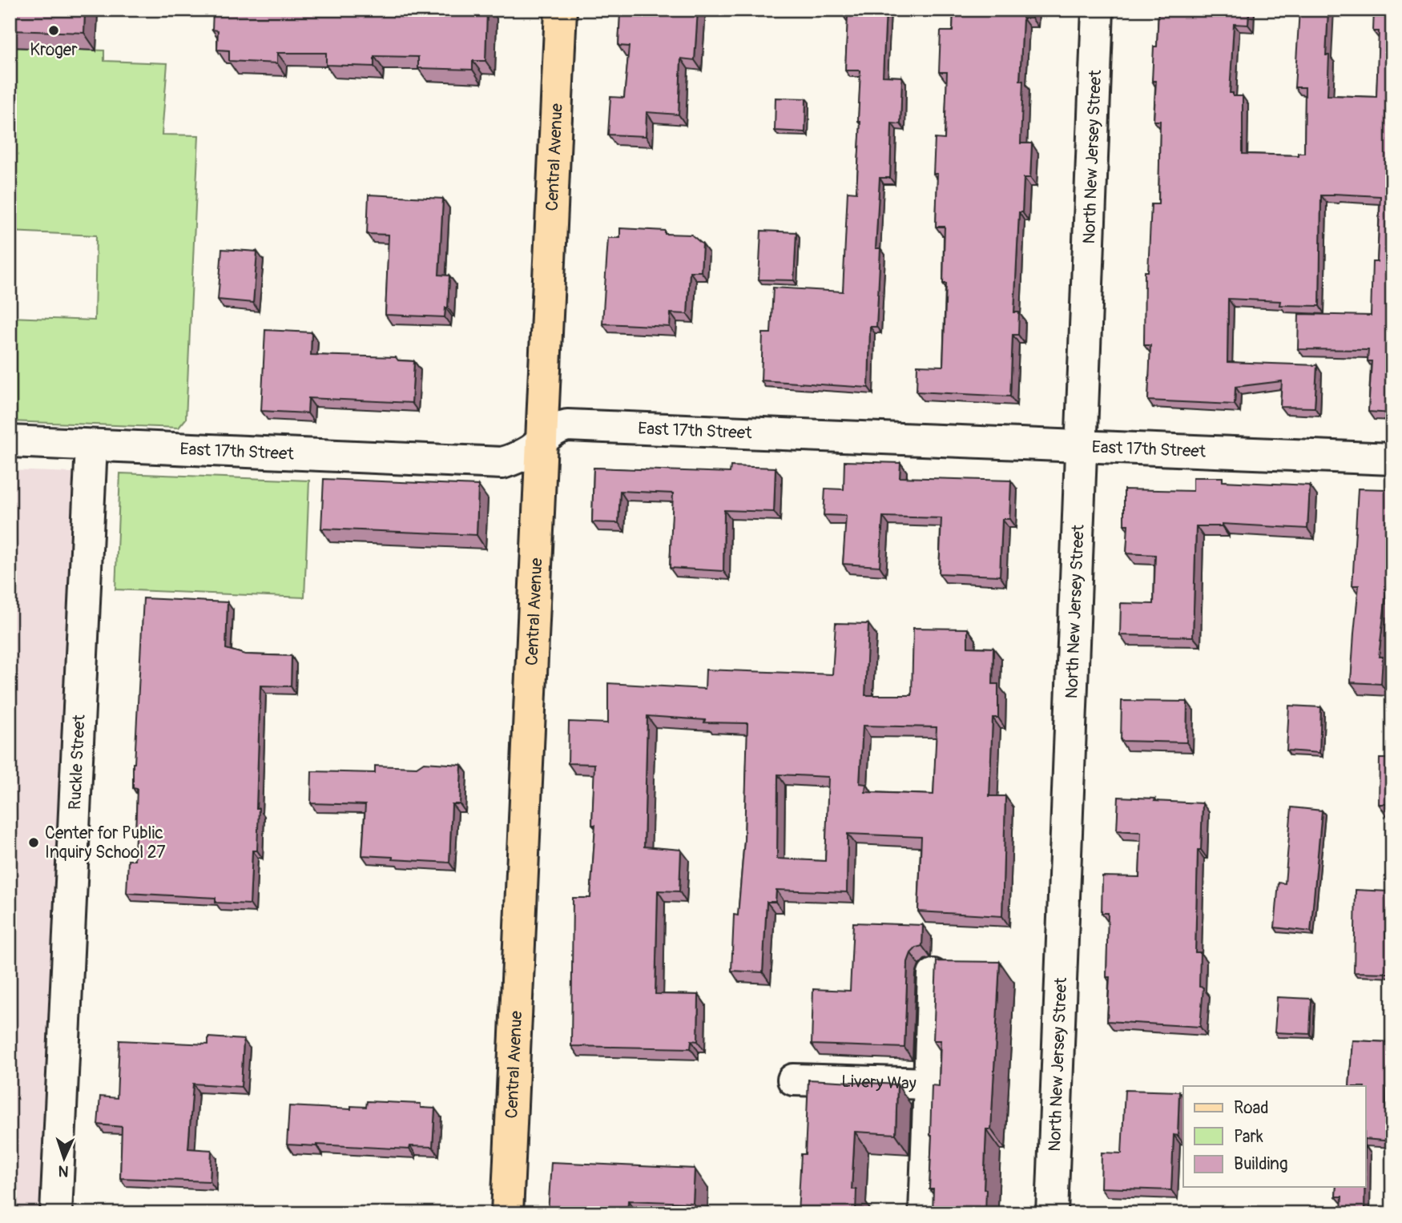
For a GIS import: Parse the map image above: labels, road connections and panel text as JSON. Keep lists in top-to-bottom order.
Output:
{
  "streets": {
    "main road": ["Central Avenue"],
    "street": [
      "North New Jersey Street",
      "East 17th Street",
      "Ruckle Street",
      "Livery Way"
    ]
  },
  "crossings": [
    ["Central Avenue", "East 17th Street"],
    ["North New Jersey Street", "East 17th Street"],
    ["East 17th Street", "Ruckle Street"]
  ],
  "places": ["Kroger", "Center for Public Inquiry School 27"],
  "legend": ["Road", "Park", "Building"],
  "north": "bottom"
}
